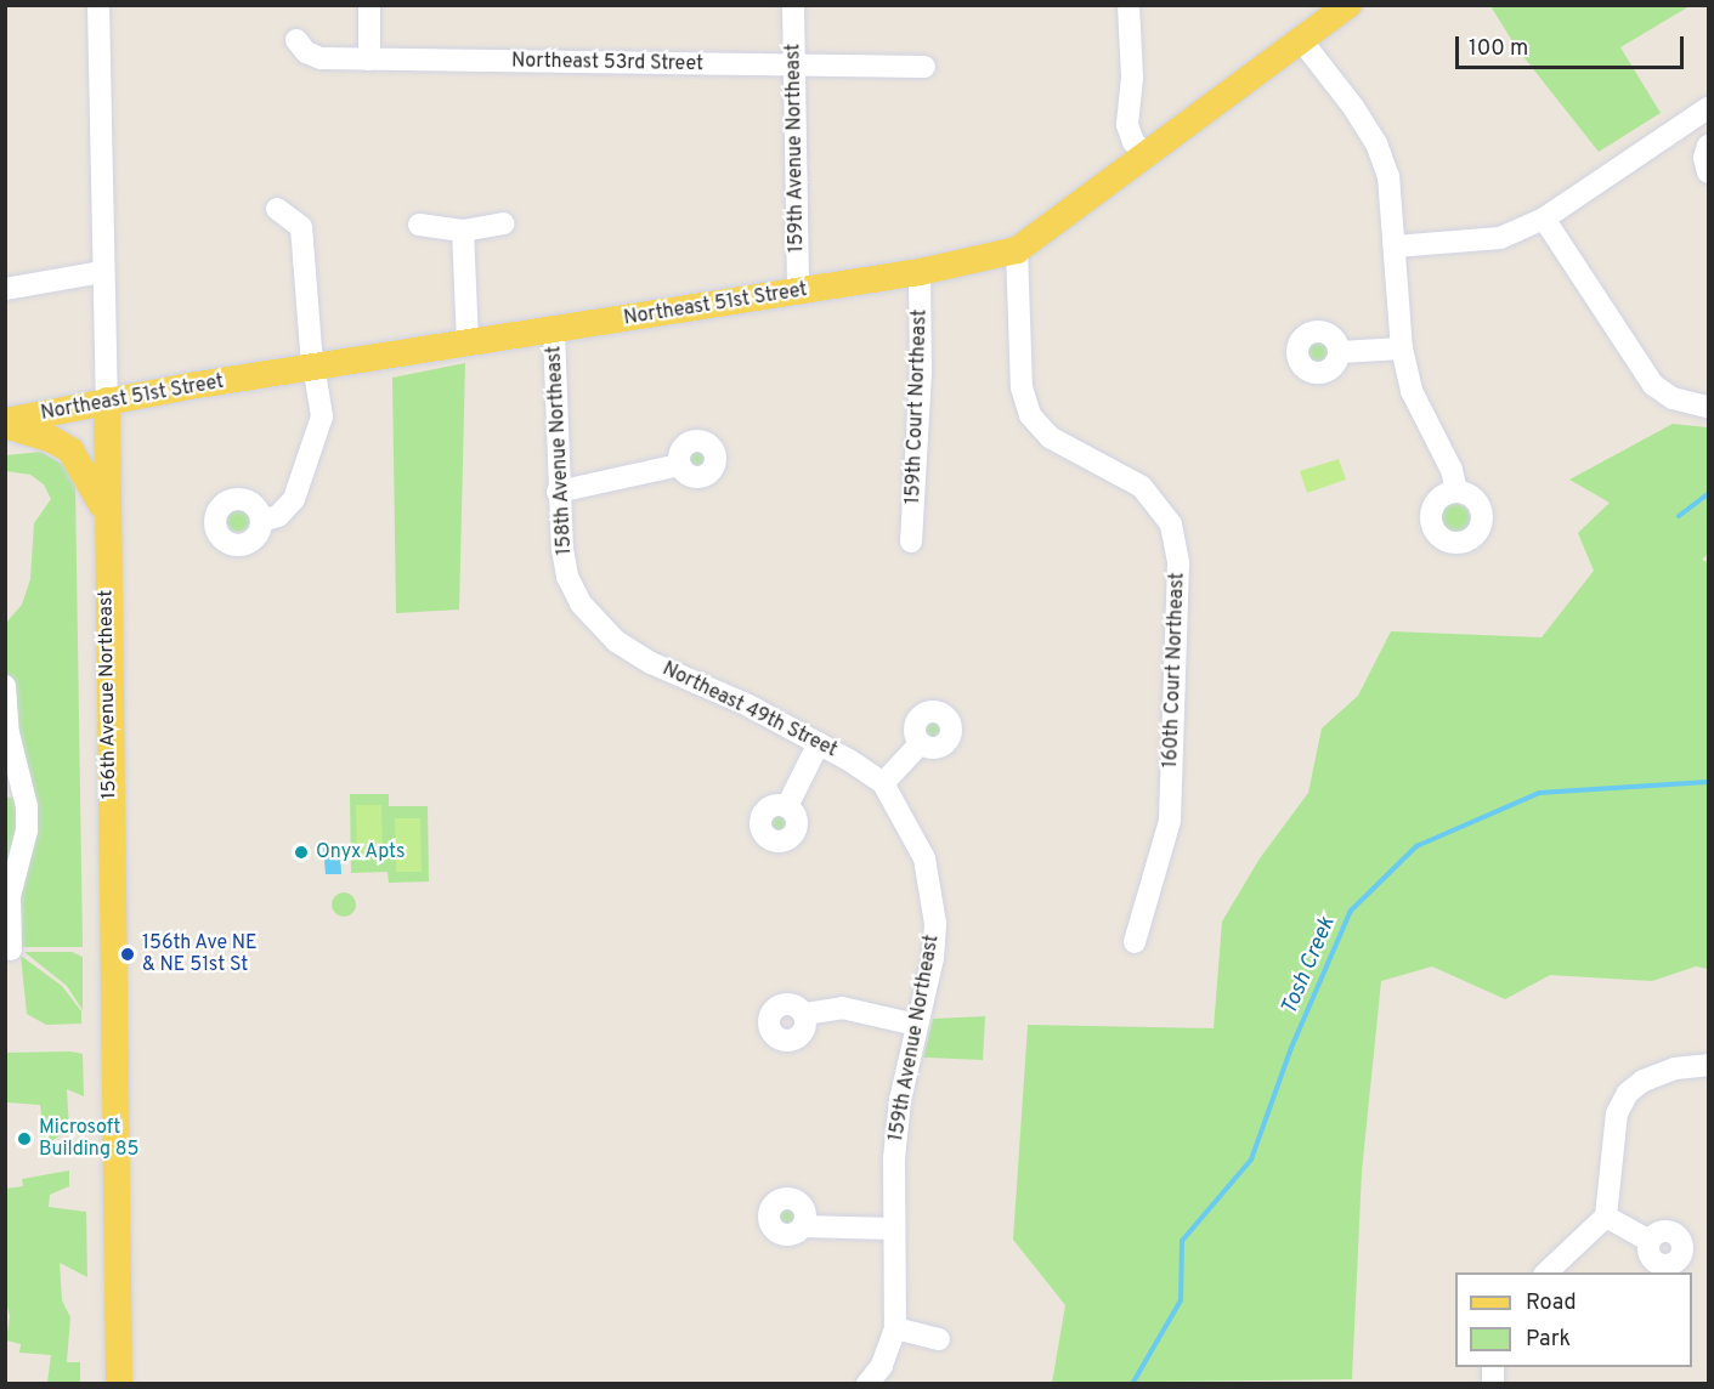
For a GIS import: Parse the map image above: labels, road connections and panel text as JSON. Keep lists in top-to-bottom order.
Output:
{
  "streets": {
    "main road": ["Northeast 51st Street", "156th Avenue Northeast"],
    "street": [
      "Northeast 53rd Street",
      "159th Avenue Northeast",
      "159th Court Northeast",
      "158th Avenue Northeast",
      "160th Court Northeast",
      "Northeast 49th Street"
    ]
  },
  "crossings": [
    ["Northeast 53rd Street", "159th Avenue Northeast"],
    ["159th Avenue Northeast", "Northeast 51st Street"],
    ["159th Avenue Northeast", "Northeast 49th Street"],
    ["Northeast 51st Street", "159th Court Northeast"],
    ["Northeast 51st Street", "158th Avenue Northeast"],
    ["Northeast 51st Street", "160th Court Northeast"],
    ["Northeast 51st Street", "156th Avenue Northeast"],
    ["158th Avenue Northeast", "Northeast 49th Street"]
  ],
  "water": ["Tosh Creek"],
  "places": ["Onyx Apts", "156th Ave NE & NE 51st St", "Microsoft Building 85"],
  "legend": ["Road", "Park"],
  "scale_bar": "100 m"
}
